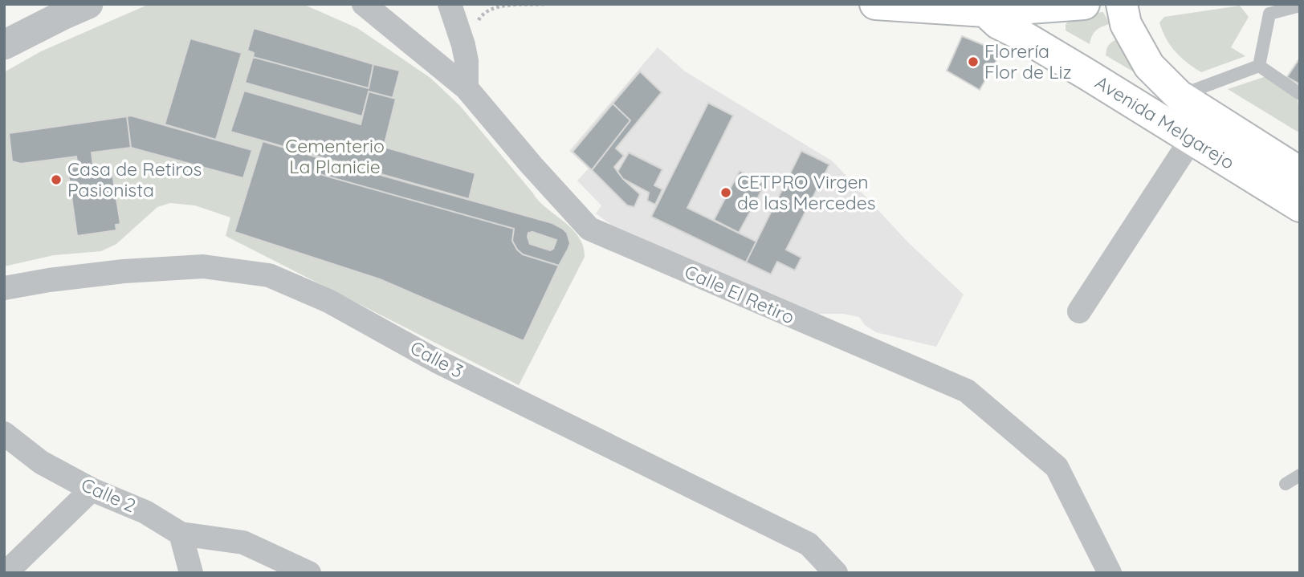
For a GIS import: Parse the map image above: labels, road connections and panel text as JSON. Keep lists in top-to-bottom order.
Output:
{
  "streets": {
    "main road": ["Avenida Melgarejo"],
    "street": ["Calle El Retiro", "Calle 3", "Calle 2"]
  },
  "parks": ["Cementerio La Planicie"],
  "places": ["Florería Flor de Liz", "Casa de Retiros Pasionista", "CETPRO Virgen de las Mercedes"]
}
